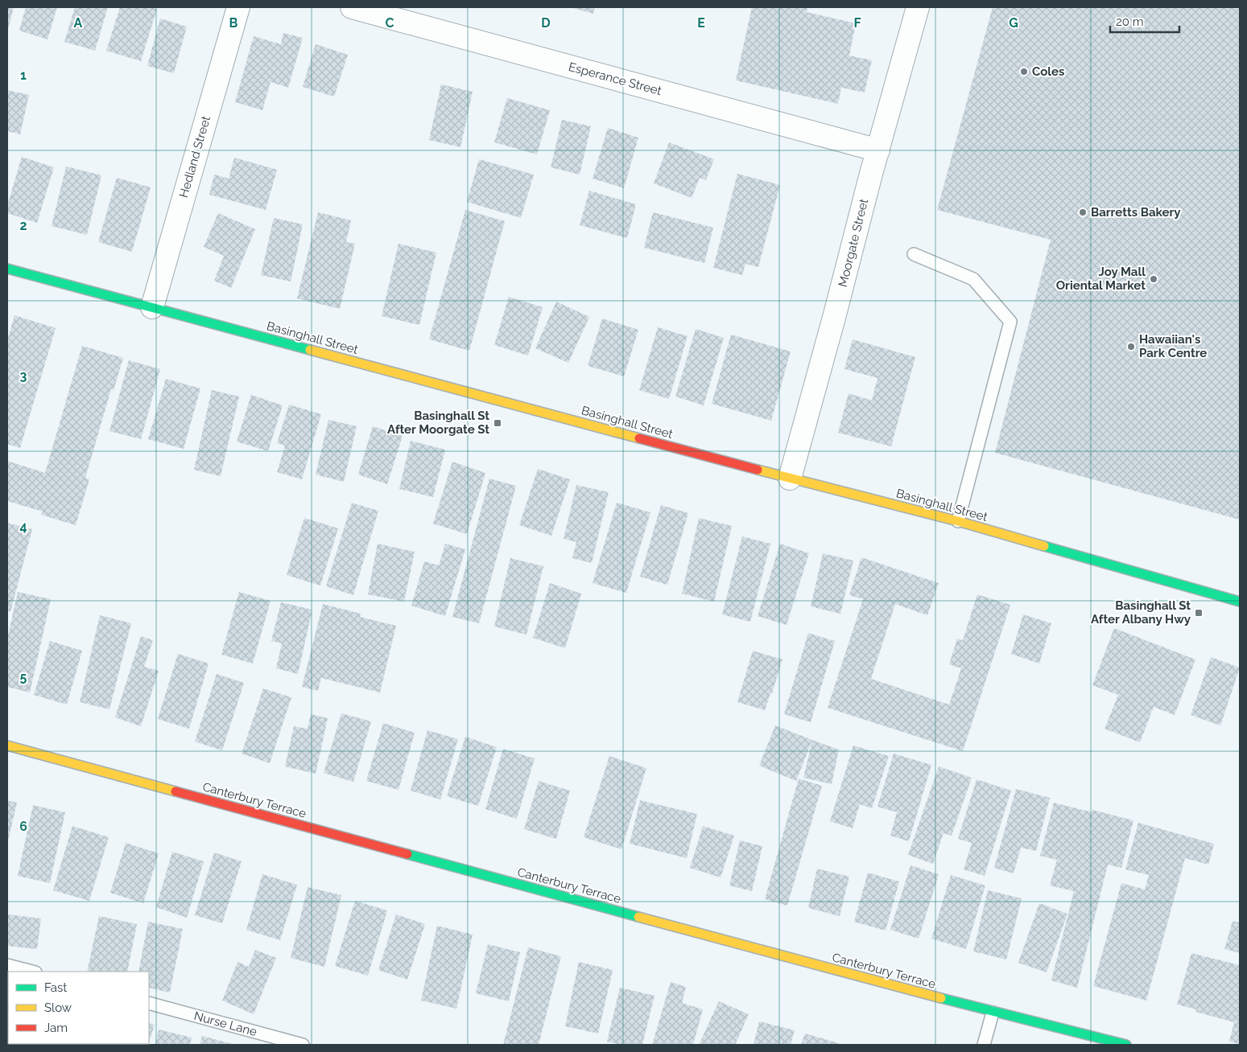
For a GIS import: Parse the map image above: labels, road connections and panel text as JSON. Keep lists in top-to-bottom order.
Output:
{
  "streets": {
    "street": [
      "Esperance Street",
      "Hedland Street",
      "Moorgate Street",
      "Basinghall Street",
      "Canterbury Terrace"
    ],
    "lane": ["Nurse Lane"]
  },
  "crossings": [
    ["Esperance Street", "Moorgate Street"],
    ["Hedland Street", "Basinghall Street"],
    ["Moorgate Street", "Basinghall Street"]
  ],
  "places": {
    "other": [
      "Coles",
      "Barretts Bakery",
      "Joy Mall Oriental Market",
      "Hawaiian's Park Centre"
    ],
    "transit": ["Basinghall St After Moorgate St", "Basinghall St After Albany Hwy"]
  },
  "legend": ["Fast", "Slow", "Jam"],
  "scale_bar": "20 m",
  "grid": {
    "columns": [
      "A",
      "B",
      "C",
      "D",
      "E",
      "F",
      "G"
    ],
    "rows": [
      "1",
      "2",
      "3",
      "4",
      "5",
      "6"
    ]
  }
}
